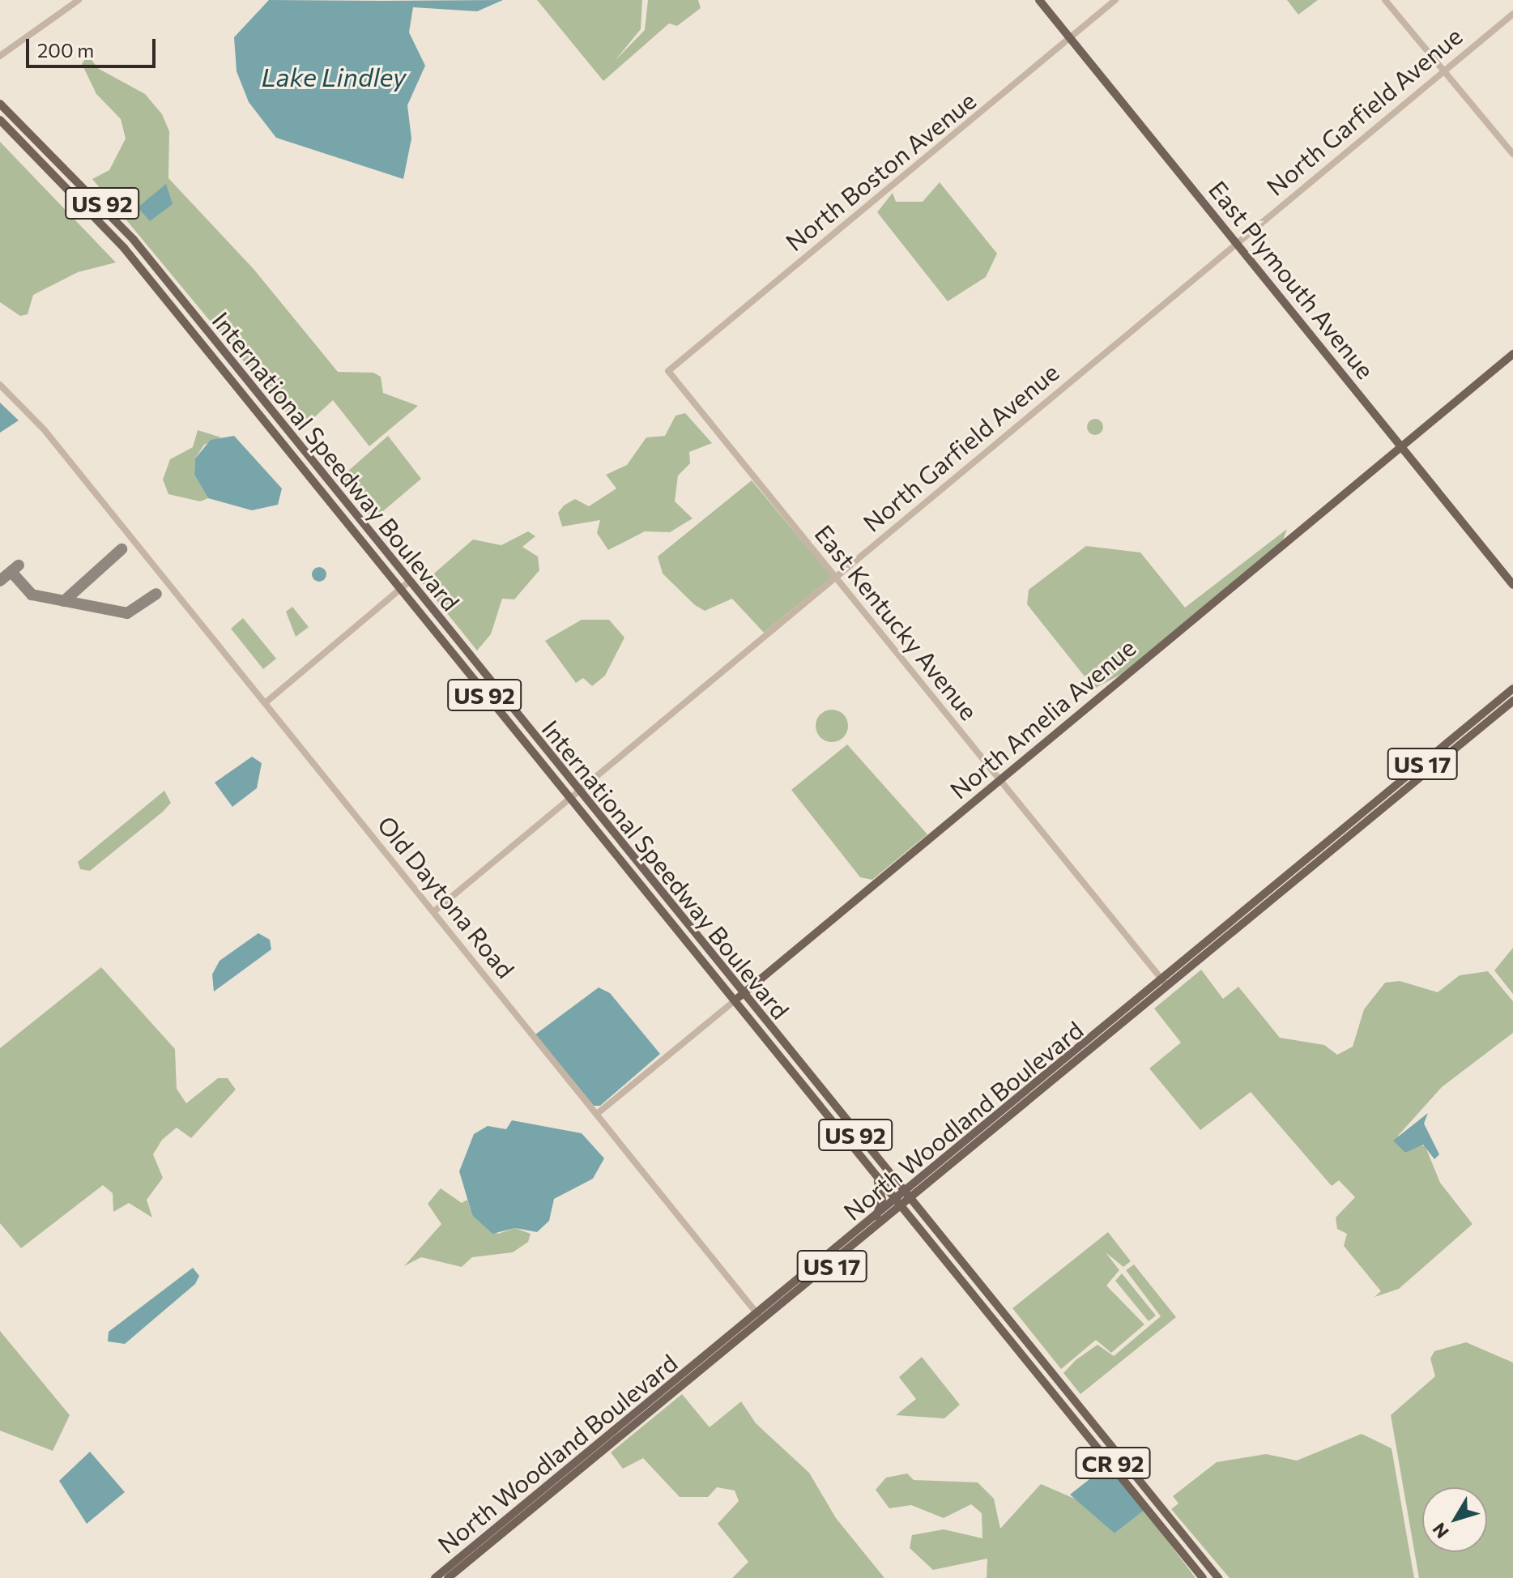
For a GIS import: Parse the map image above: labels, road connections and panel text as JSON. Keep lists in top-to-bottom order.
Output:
{
  "streets": {
    "main road": [
      "US 92",
      "East Plymouth Avenue",
      "International Speedway Boulevard",
      "North Amelia Avenue",
      "US 17",
      "North Woodland Boulevard",
      "CR 92"
    ],
    "street": [
      "North Garfield Avenue",
      "North Boston Avenue",
      "East Kentucky Avenue",
      "Old Daytona Road"
    ]
  },
  "crossings": [
    ["North Garfield Avenue", "East Plymouth Avenue"],
    ["North Garfield Avenue", "International Speedway Boulevard"],
    ["North Garfield Avenue", "East Kentucky Avenue"],
    ["North Garfield Avenue", "Old Daytona Road"],
    ["North Boston Avenue", "East Plymouth Avenue"],
    ["North Boston Avenue", "East Kentucky Avenue"],
    ["US 92", "International Speedway Boulevard"],
    ["US 92", "North Woodland Boulevard"],
    ["East Plymouth Avenue", "North Amelia Avenue"],
    ["International Speedway Boulevard", "North Amelia Avenue"],
    ["International Speedway Boulevard", "North Woodland Boulevard"],
    ["East Kentucky Avenue", "North Amelia Avenue"],
    ["East Kentucky Avenue", "North Woodland Boulevard"],
    ["North Amelia Avenue", "Old Daytona Road"],
    ["Old Daytona Road", "North Woodland Boulevard"]
  ],
  "water": ["Lake Lindley"],
  "scale_bar": "200 m",
  "north": "bottom left"
}
